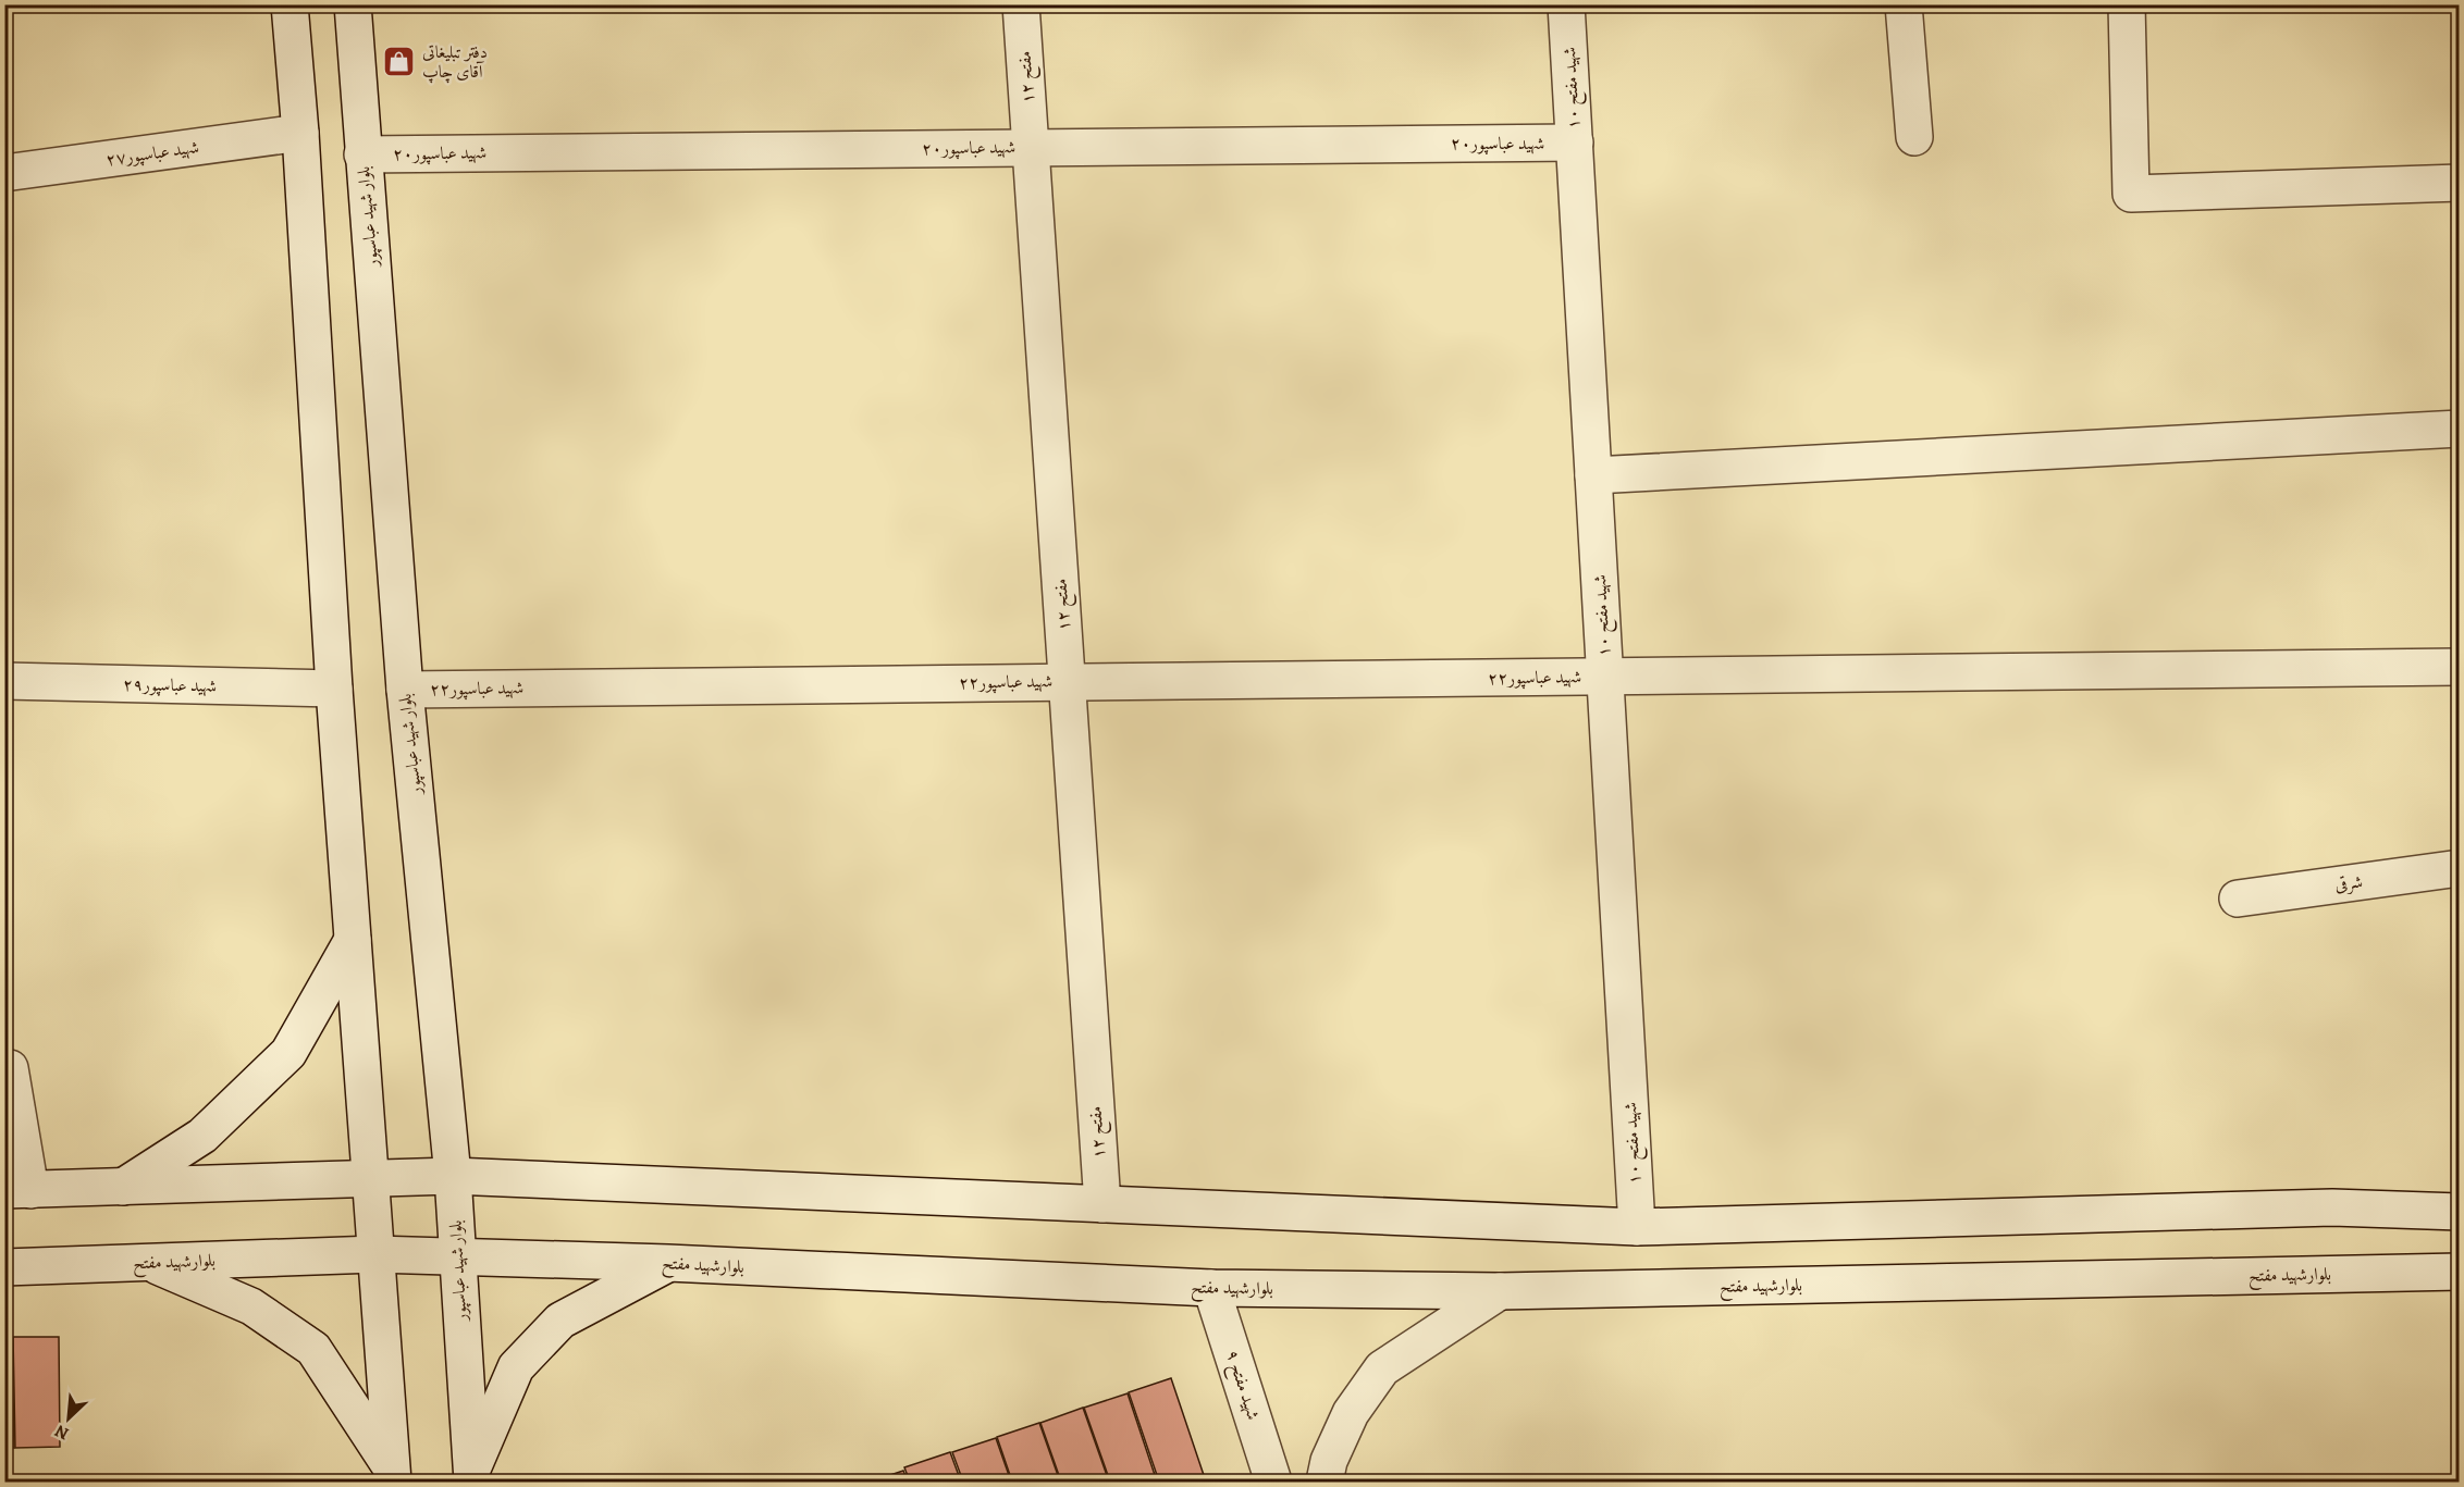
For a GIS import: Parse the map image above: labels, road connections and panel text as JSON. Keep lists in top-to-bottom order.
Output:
{
  "streets": {
    "main road": [
      "مفتح ۱۲",
      "شهید مفتح ۱۰",
      "شهید عباسپور۲۰",
      "شهید عباسپور۲۷",
      "بلوار شهید عباسپور",
      "شهید عباسپور۲۲",
      "شهید عباسپور۲۹",
      "شرقی",
      "بلوارشهید مفتح",
      "شهید مفتح ۹"
    ]
  },
  "crossings": [
    ["مفتح ۱۲", "شهید عباسپور۲۰"],
    ["مفتح ۱۲", "شهید عباسپور۲۲"],
    ["شهید مفتح ۱۰", "شهید عباسپور۲۰"],
    ["شهید مفتح ۱۰", "شهید عباسپور۲۲"],
    ["شهید عباسپور۲۰", "بلوار شهید عباسپور"],
    ["بلوار شهید عباسپور", "شهید عباسپور۲۲"],
    ["بلوار شهید عباسپور", "بلوارشهید مفتح"],
    ["بلوارشهید مفتح", "شهید مفتح ۹"]
  ],
  "places": {
    "shop": ["دفتر تبلیغاتی آقای چاپ"]
  },
  "north": "bottom left"
}
